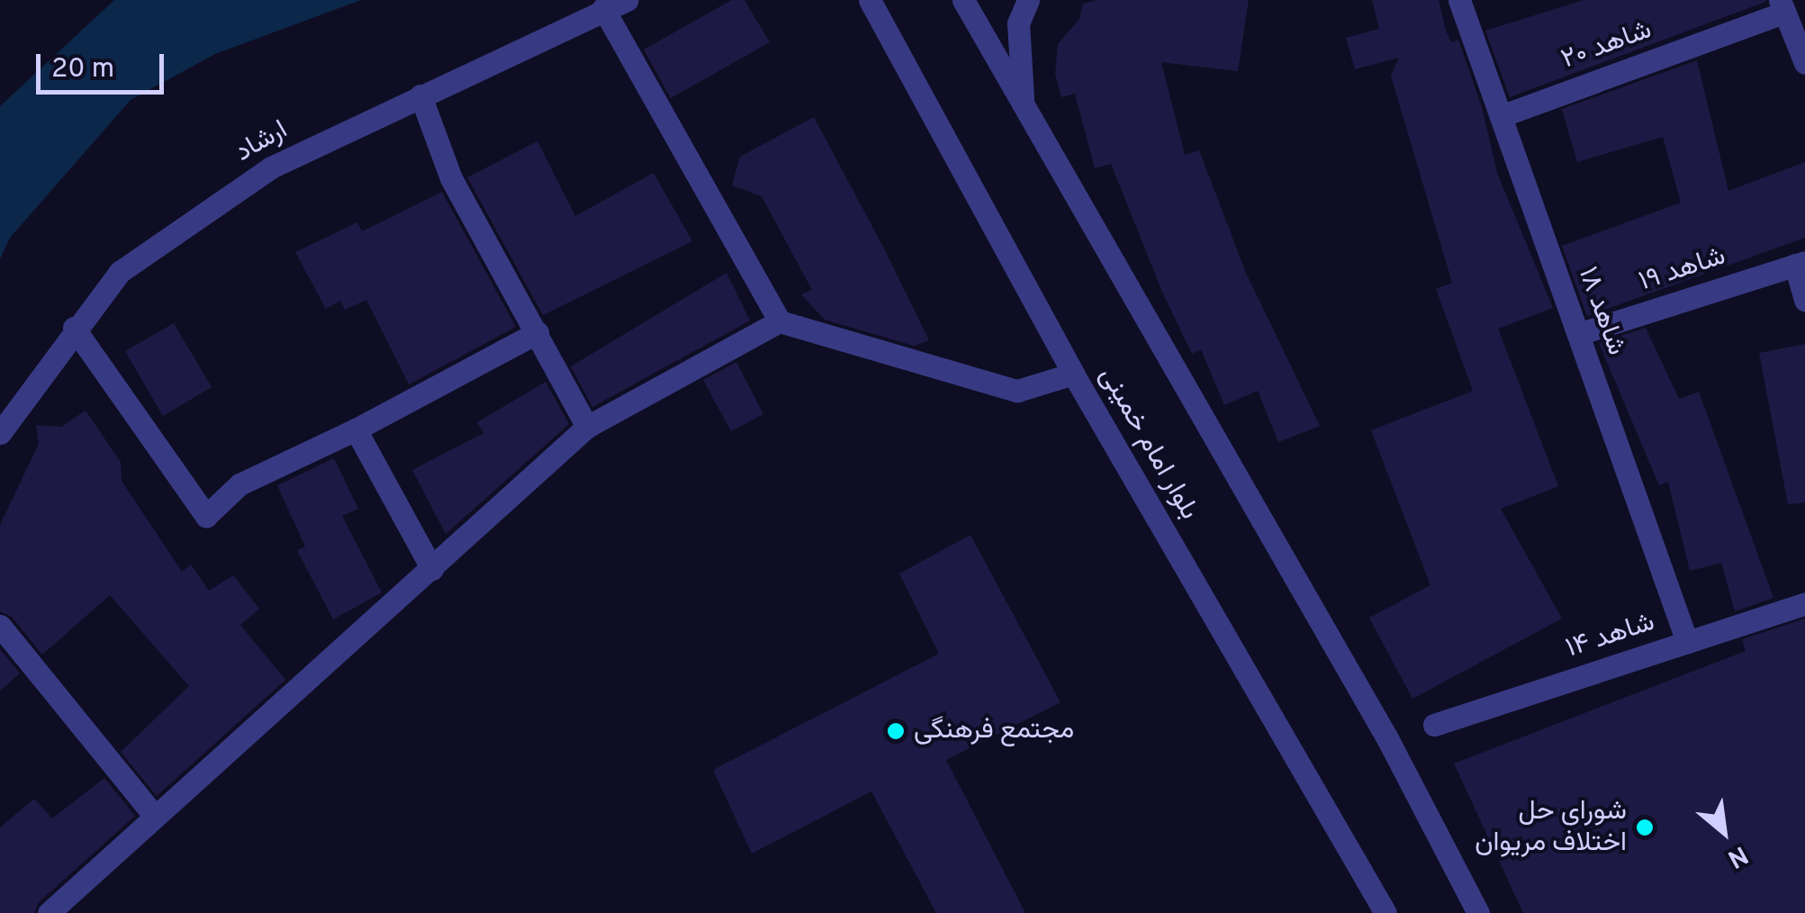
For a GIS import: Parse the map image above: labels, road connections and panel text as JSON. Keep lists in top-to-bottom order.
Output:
{
  "streets": {
    "street": [
      "شاهد ۲۰",
      "ارشاد",
      "شاهد ۱۹",
      "شاهد ۱۸",
      "بلوار امام خمینی",
      "شاهد ۱۴"
    ]
  },
  "crossings": [
    ["شاهد ۲۰", "شاهد ۱۸"],
    ["شاهد ۱۹", "شاهد ۱۸"],
    ["شاهد ۱۸", "شاهد ۱۴"]
  ],
  "places": ["مجتمع فرهنگی", "شورای حل اختلاف مریوان"],
  "scale_bar": "20 m",
  "north": "bottom right"
}
